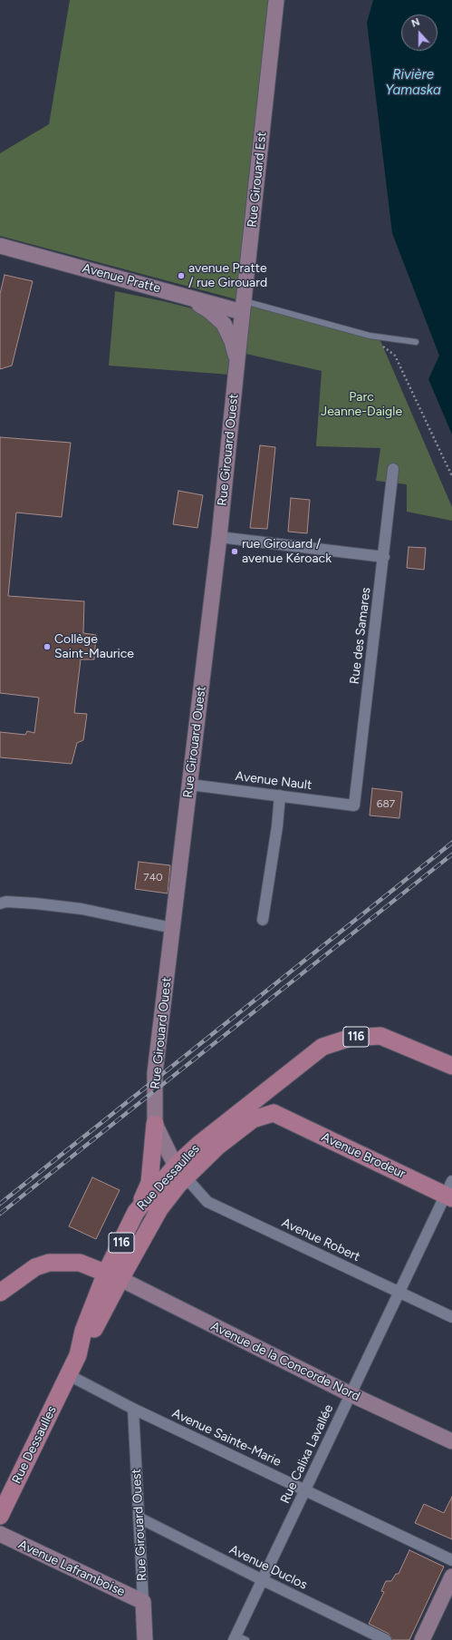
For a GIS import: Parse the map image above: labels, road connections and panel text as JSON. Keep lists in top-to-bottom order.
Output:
{
  "streets": {
    "main road": ["116", "Avenue Brodeur", "Rue Dessaulles"],
    "street": [
      "Rue Girouard Est",
      "Avenue Pratte",
      "Rue Girouard Ouest",
      "Rue des Samares",
      "Avenue Nault",
      "Avenue Robert",
      "Avenue de la Concorde Nord",
      "Avenue Sainte-Marie",
      "Rue Calixa Lavallée",
      "Avenue Duclos",
      "Avenue Laframboise"
    ]
  },
  "crossings": [
    ["Rue Girouard Est", "Avenue Pratte"],
    ["Rue Girouard Est", "Rue Girouard Ouest"],
    ["Rue Girouard Ouest", "Avenue Nault"],
    ["Rue Girouard Ouest", "Avenue Sainte-Marie"],
    ["Rue Girouard Ouest", "Avenue Duclos"],
    ["Rue Girouard Ouest", "Avenue Laframboise"],
    ["Rue des Samares", "Avenue Nault"],
    ["116", "Rue Dessaulles"],
    ["Avenue Brodeur", "Rue Dessaulles"],
    ["Avenue Brodeur", "Rue Calixa Lavallée"],
    ["Rue Dessaulles", "Avenue Robert"],
    ["Rue Dessaulles", "Avenue de la Concorde Nord"],
    ["Rue Dessaulles", "Avenue Sainte-Marie"],
    ["Avenue Robert", "Rue Calixa Lavallée"],
    ["Avenue de la Concorde Nord", "Rue Calixa Lavallée"],
    ["Avenue Sainte-Marie", "Rue Calixa Lavallée"],
    ["Rue Calixa Lavallée", "Avenue Duclos"]
  ],
  "water": ["Rivière Yamaska"],
  "parks": ["Parc Jeanne-Daigle"],
  "places": ["avenue Pratte / rue Girouard", "rue Girouard / avenue Kéroack", "Collège Saint-Maurice"],
  "house_numbers": ["687", "740"],
  "north": "top"
}
